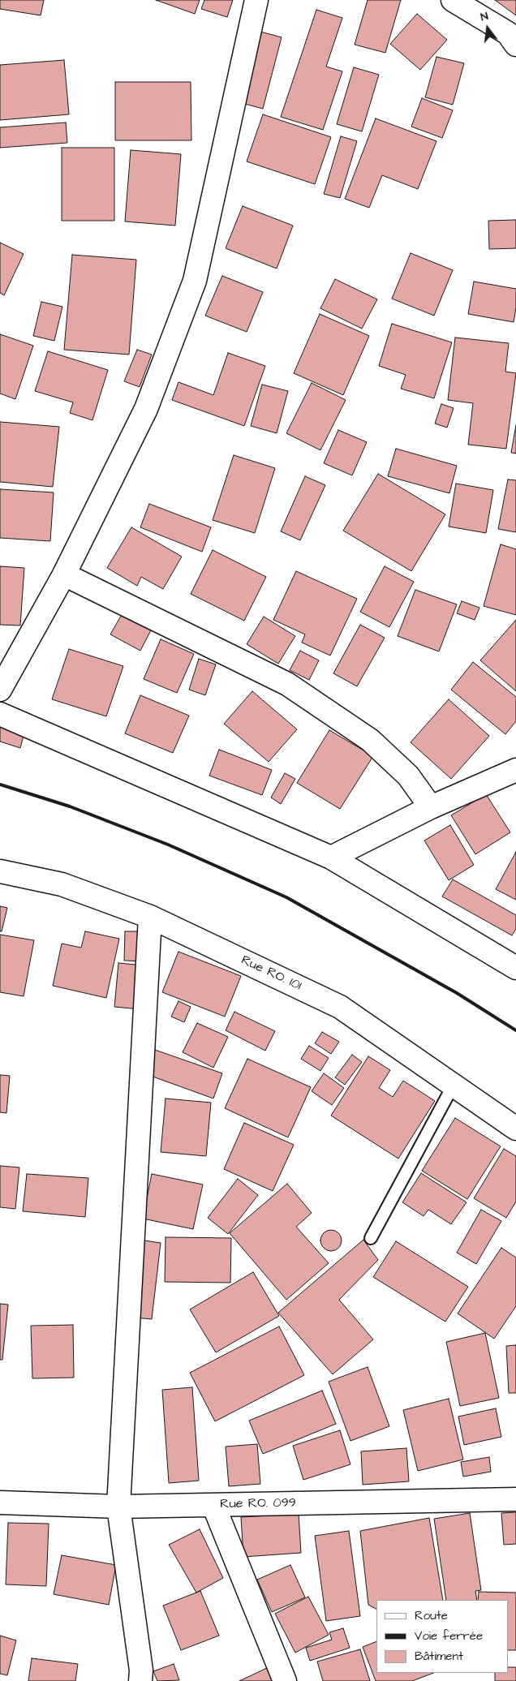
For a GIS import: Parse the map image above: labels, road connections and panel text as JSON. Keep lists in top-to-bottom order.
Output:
{
  "streets": {
    "street": ["Rue RO. 101", "Rue RO. 099"]
  },
  "legend": ["Route", "Voie ferrée", "Bâtiment"],
  "north": "top"
}
